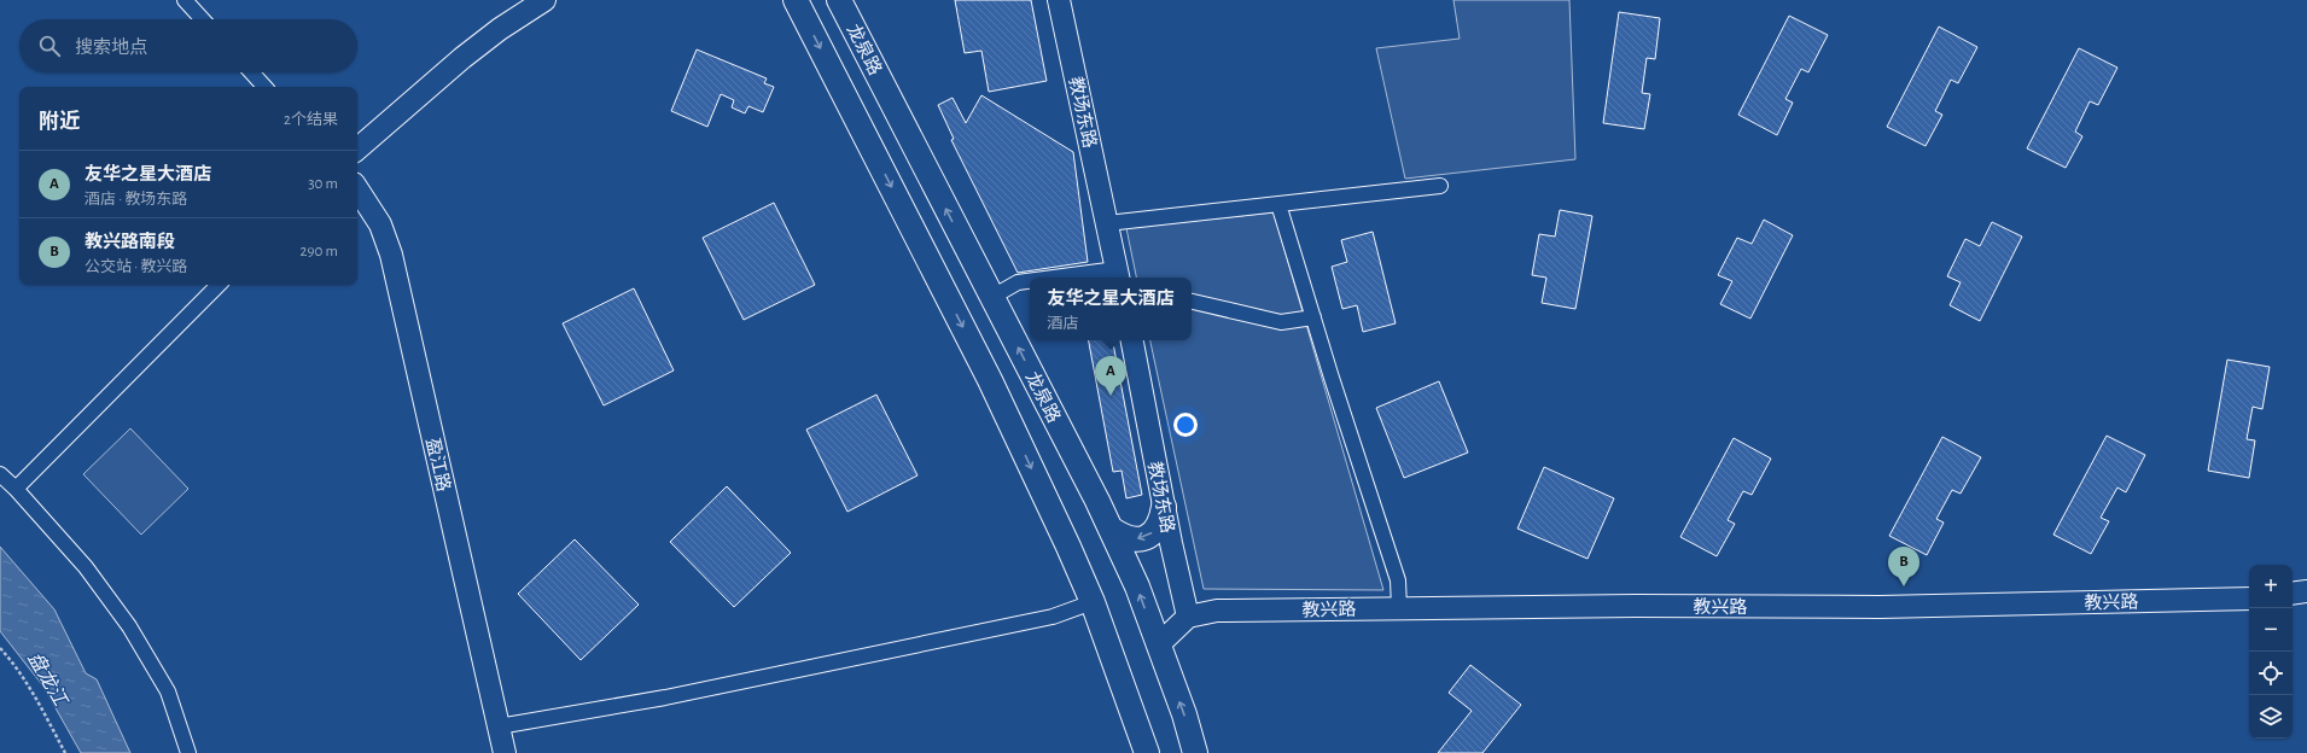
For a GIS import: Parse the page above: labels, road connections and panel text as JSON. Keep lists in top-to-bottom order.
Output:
{
  "streets": {
    "main road": ["龙泉路"],
    "street": ["教场东路", "盈江路", "教兴路"]
  },
  "crossings": [
    ["教场东路", "教兴路"]
  ],
  "water": ["盘龙江"],
  "page": {
    "search": "搜索地点",
    "heading": ["附近", "2个结果"],
    "list": [
      {
        "mark": "A",
        "name": "友华之星大酒店",
        "note": "酒店 · 教场东路",
        "value": "30 m"
      },
      {
        "mark": "B",
        "name": "教兴路南段",
        "note": "公交站 · 教兴路",
        "value": "290 m"
      }
    ],
    "popup": ["友华之星大酒店", "酒店"],
    "pins": ["A", "B"],
    "map_buttons": ["+", "−"]
  }
}
